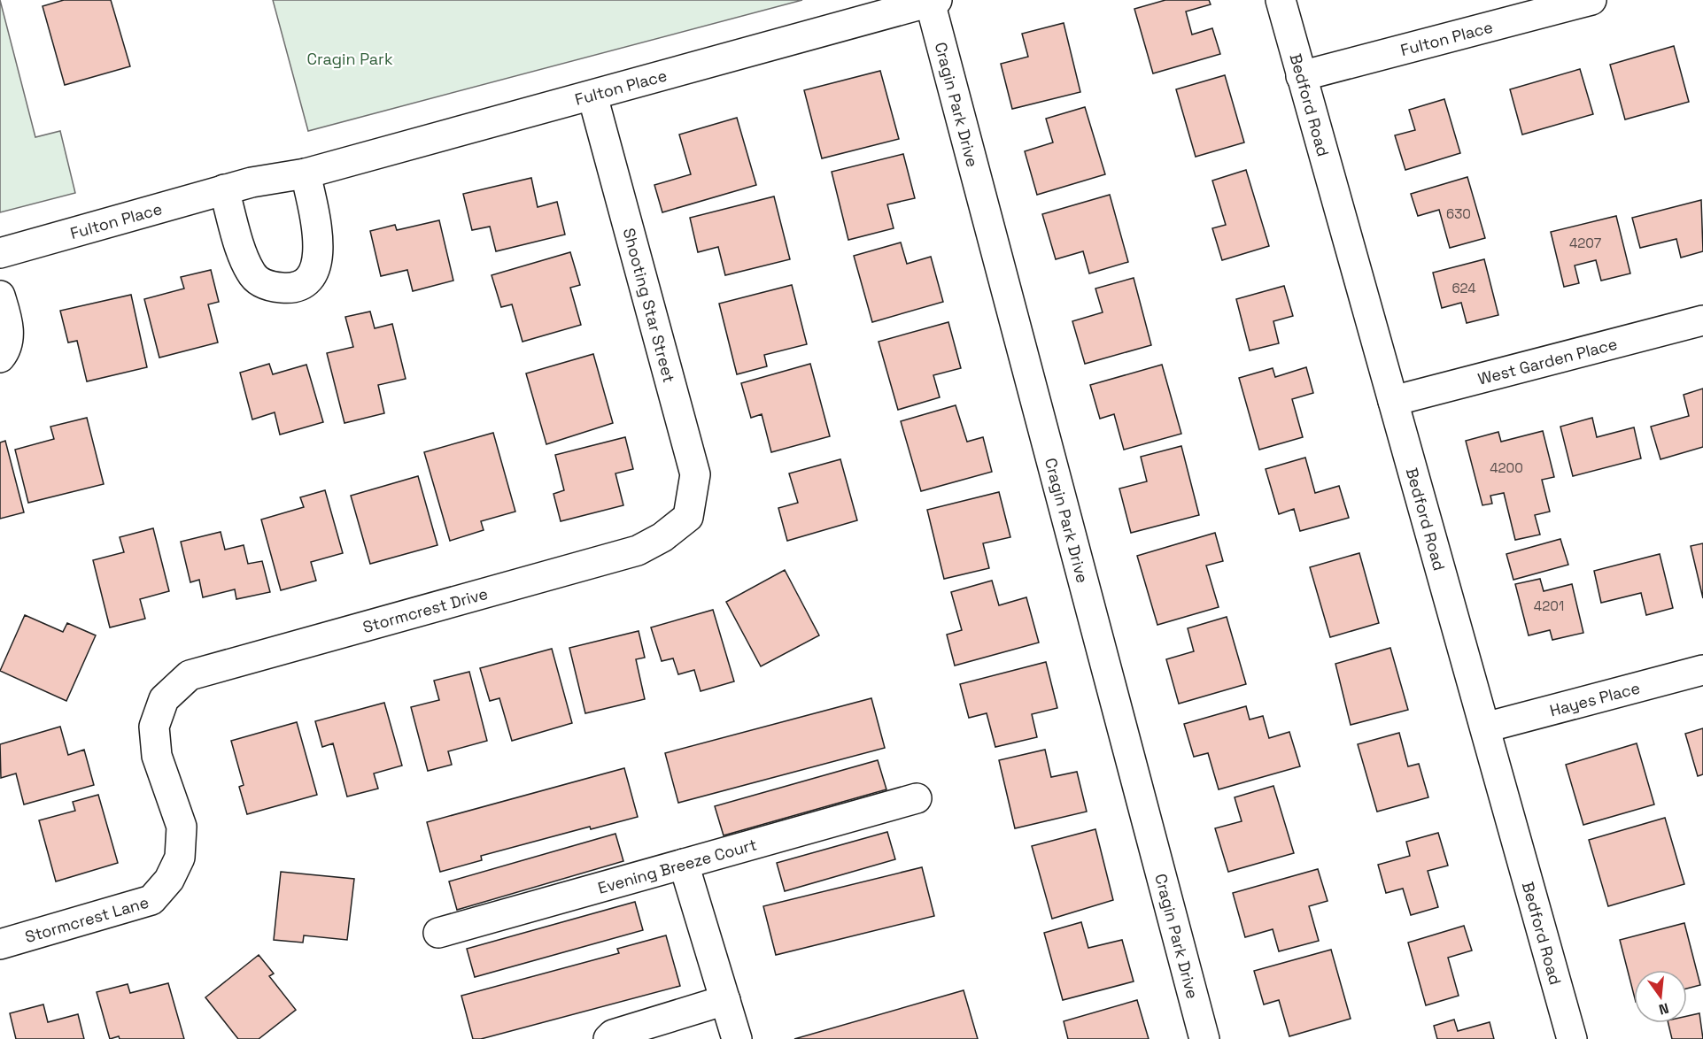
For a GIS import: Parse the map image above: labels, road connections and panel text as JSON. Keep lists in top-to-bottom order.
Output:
{
  "streets": {
    "street": [
      "Fulton Place",
      "Cragin Park Drive",
      "Bedford Road",
      "Shooting Star Street",
      "West Garden Place",
      "Stormcrest Drive",
      "Hayes Place",
      "Evening Breeze Court",
      "Stormcrest Lane"
    ]
  },
  "crossings": [
    ["Fulton Place", "Cragin Park Drive"],
    ["Fulton Place", "Bedford Road"],
    ["Fulton Place", "Shooting Star Street"],
    ["Bedford Road", "West Garden Place"],
    ["Bedford Road", "Hayes Place"],
    ["Shooting Star Street", "Stormcrest Drive"],
    ["Stormcrest Drive", "Stormcrest Lane"]
  ],
  "parks": ["Cragin Park"],
  "house_numbers": [
    "630",
    "4207",
    "624",
    "4200",
    "4201"
  ],
  "north": "bottom"
}
